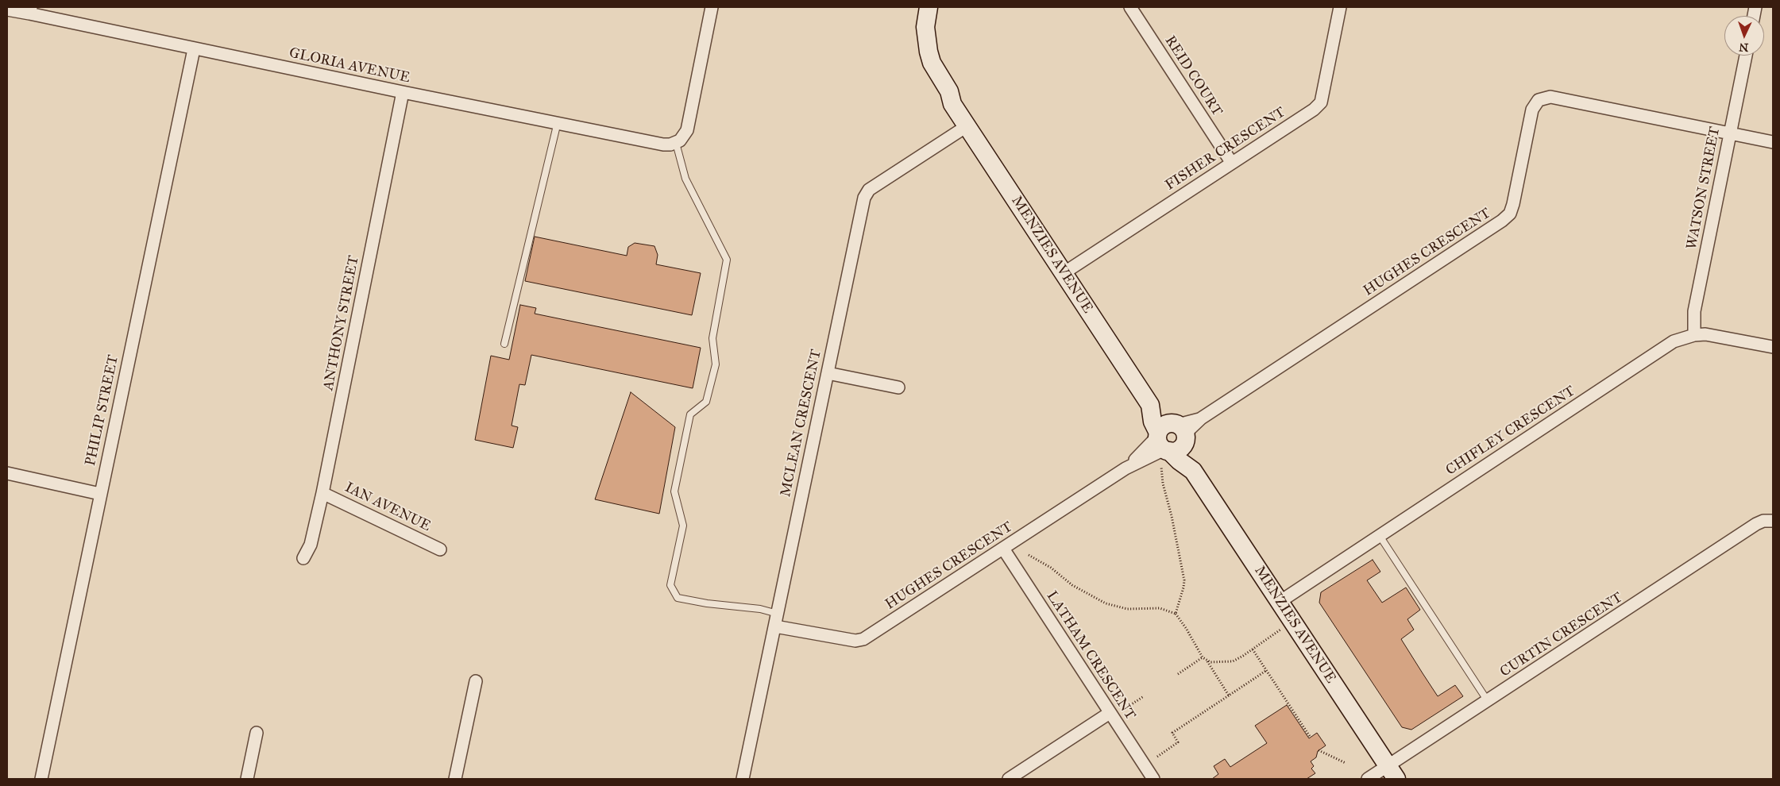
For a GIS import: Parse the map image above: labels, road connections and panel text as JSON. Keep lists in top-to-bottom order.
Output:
{
  "streets": {
    "street": [
      "GLORIA AVENUE",
      "REID COURT",
      "FISHER CRESCENT",
      "WATSON STREET",
      "HUGHES CRESCENT",
      "MENZIES AVENUE",
      "ANTHONY STREET",
      "PHILIP STREET",
      "MCLEAN CRESCENT",
      "CHIFLEY CRESCENT",
      "IAN AVENUE",
      "CURTIN CRESCENT",
      "LATHAM CRESCENT"
    ]
  },
  "crossings": [
    ["GLORIA AVENUE", "ANTHONY STREET"],
    ["GLORIA AVENUE", "PHILIP STREET"],
    ["REID COURT", "FISHER CRESCENT"],
    ["FISHER CRESCENT", "MENZIES AVENUE"],
    ["WATSON STREET", "HUGHES CRESCENT"],
    ["WATSON STREET", "CHIFLEY CRESCENT"],
    ["HUGHES CRESCENT", "MENZIES AVENUE"],
    ["HUGHES CRESCENT", "MCLEAN CRESCENT"],
    ["HUGHES CRESCENT", "LATHAM CRESCENT"],
    ["MENZIES AVENUE", "MCLEAN CRESCENT"],
    ["MENZIES AVENUE", "CHIFLEY CRESCENT"],
    ["MENZIES AVENUE", "CURTIN CRESCENT"],
    ["ANTHONY STREET", "IAN AVENUE"]
  ],
  "north": "bottom"
}
